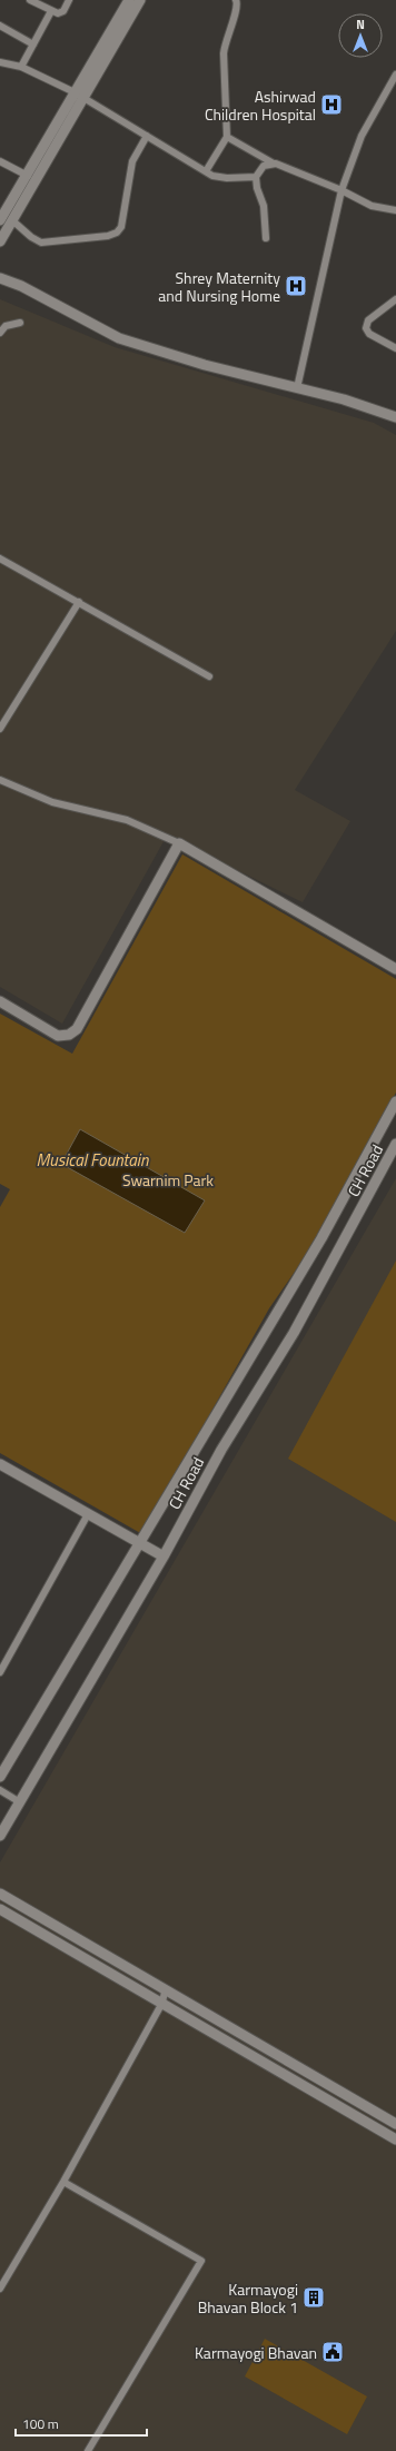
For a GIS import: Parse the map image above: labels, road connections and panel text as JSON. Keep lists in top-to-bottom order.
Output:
{
  "streets": {
    "street": ["CH Road"]
  },
  "water": ["Musical Fountain"],
  "parks": ["Swarnim Park"],
  "places": {
    "hospital": ["Ashirwad Children Hospital", "Shrey Maternity and Nursing Home"],
    "building": ["Karmayogi Bhavan Block 1"],
    "public building": ["Karmayogi Bhavan"]
  },
  "scale_bar": "100 m",
  "north": "top"
}
